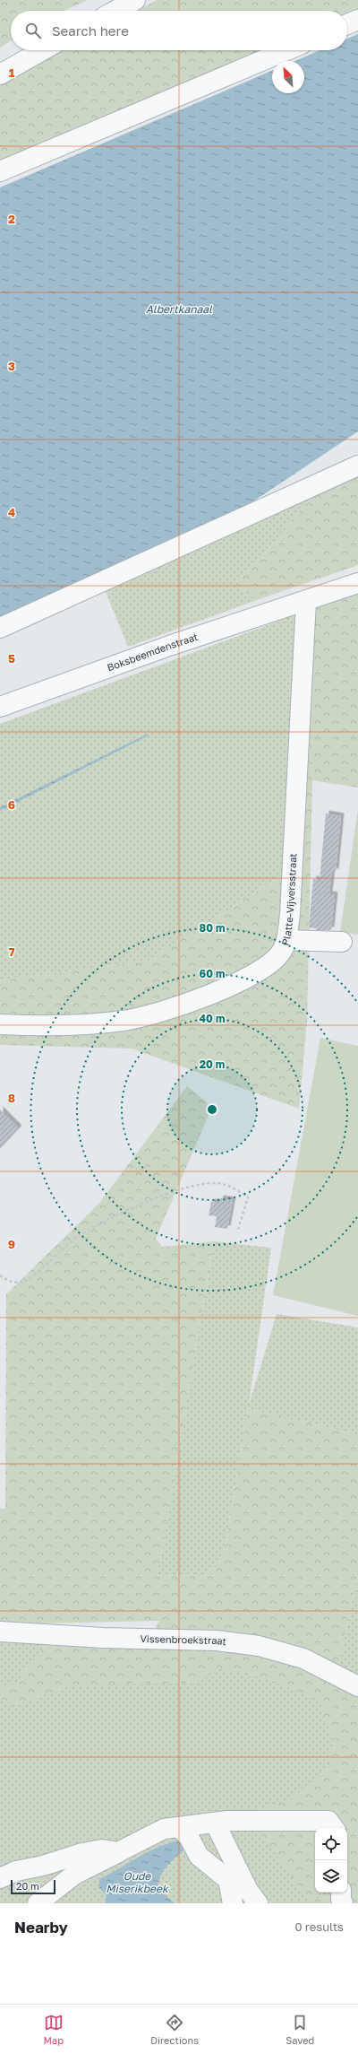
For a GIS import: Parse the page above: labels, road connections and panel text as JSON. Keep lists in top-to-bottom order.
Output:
{
  "streets": {
    "street": ["Boksbeemdenstraat", "Platte-Vijversstraat", "Vissenbroekstraat"]
  },
  "crossings": [
    ["Boksbeemdenstraat", "Platte-Vijversstraat"]
  ],
  "water": ["Albertkanaal", "Oude Miserikbeek"],
  "scale_bar": "20 m",
  "north": "top left",
  "page": {
    "search": "Search here",
    "scale": "20 m",
    "heading": ["Nearby", "0 results"],
    "nav": ["Map", "Directions", "Saved"]
  },
  "grid": {
    "rows": [
      "1",
      "2",
      "3",
      "4",
      "5",
      "6",
      "7",
      "8",
      "9"
    ]
  },
  "rings": [
    "80 m",
    "60 m",
    "40 m",
    "20 m"
  ]
}
